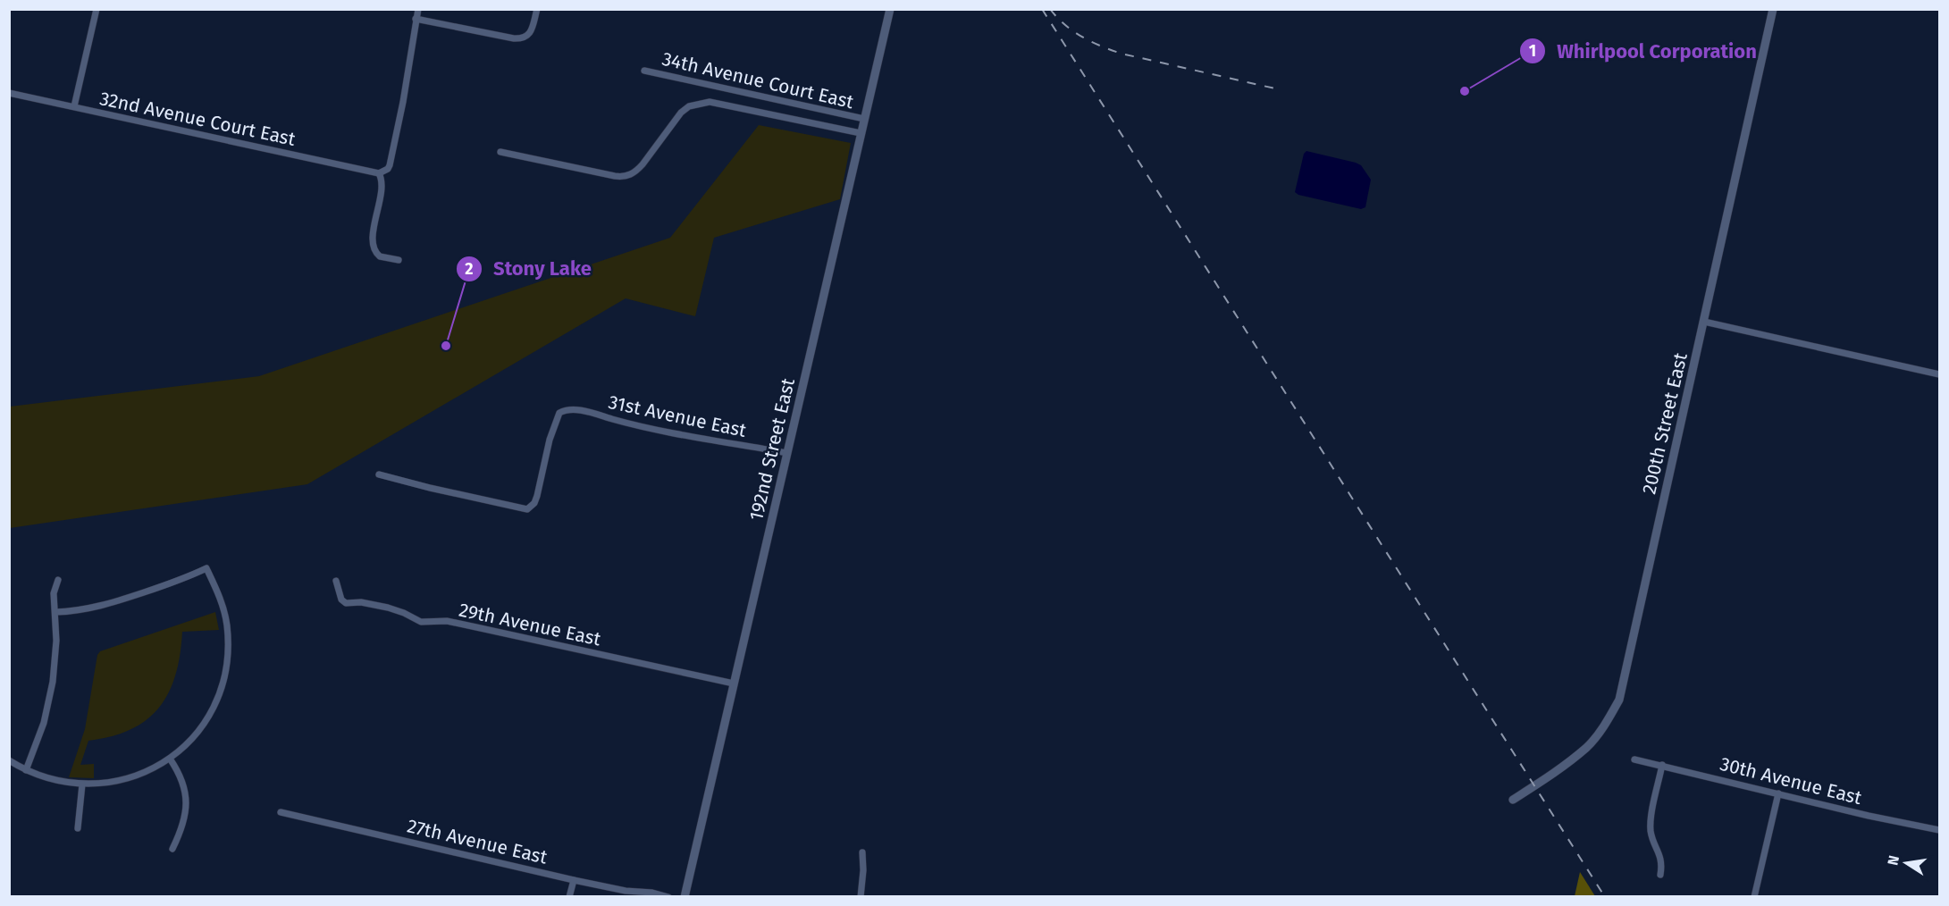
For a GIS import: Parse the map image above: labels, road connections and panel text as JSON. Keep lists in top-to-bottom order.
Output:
{
  "streets": {
    "street": [
      "34th Avenue Court East",
      "32nd Avenue Court East",
      "31st Avenue East",
      "200th Street East",
      "192nd Street East",
      "29th Avenue East",
      "30th Avenue East",
      "27th Avenue East"
    ]
  },
  "crossings": [
    ["34th Avenue Court East", "192nd Street East"],
    ["31st Avenue East", "192nd Street East"],
    ["192nd Street East", "29th Avenue East"]
  ],
  "places": ["Whirlpool Corporation", "Stony Lake"],
  "north": "left"
}
